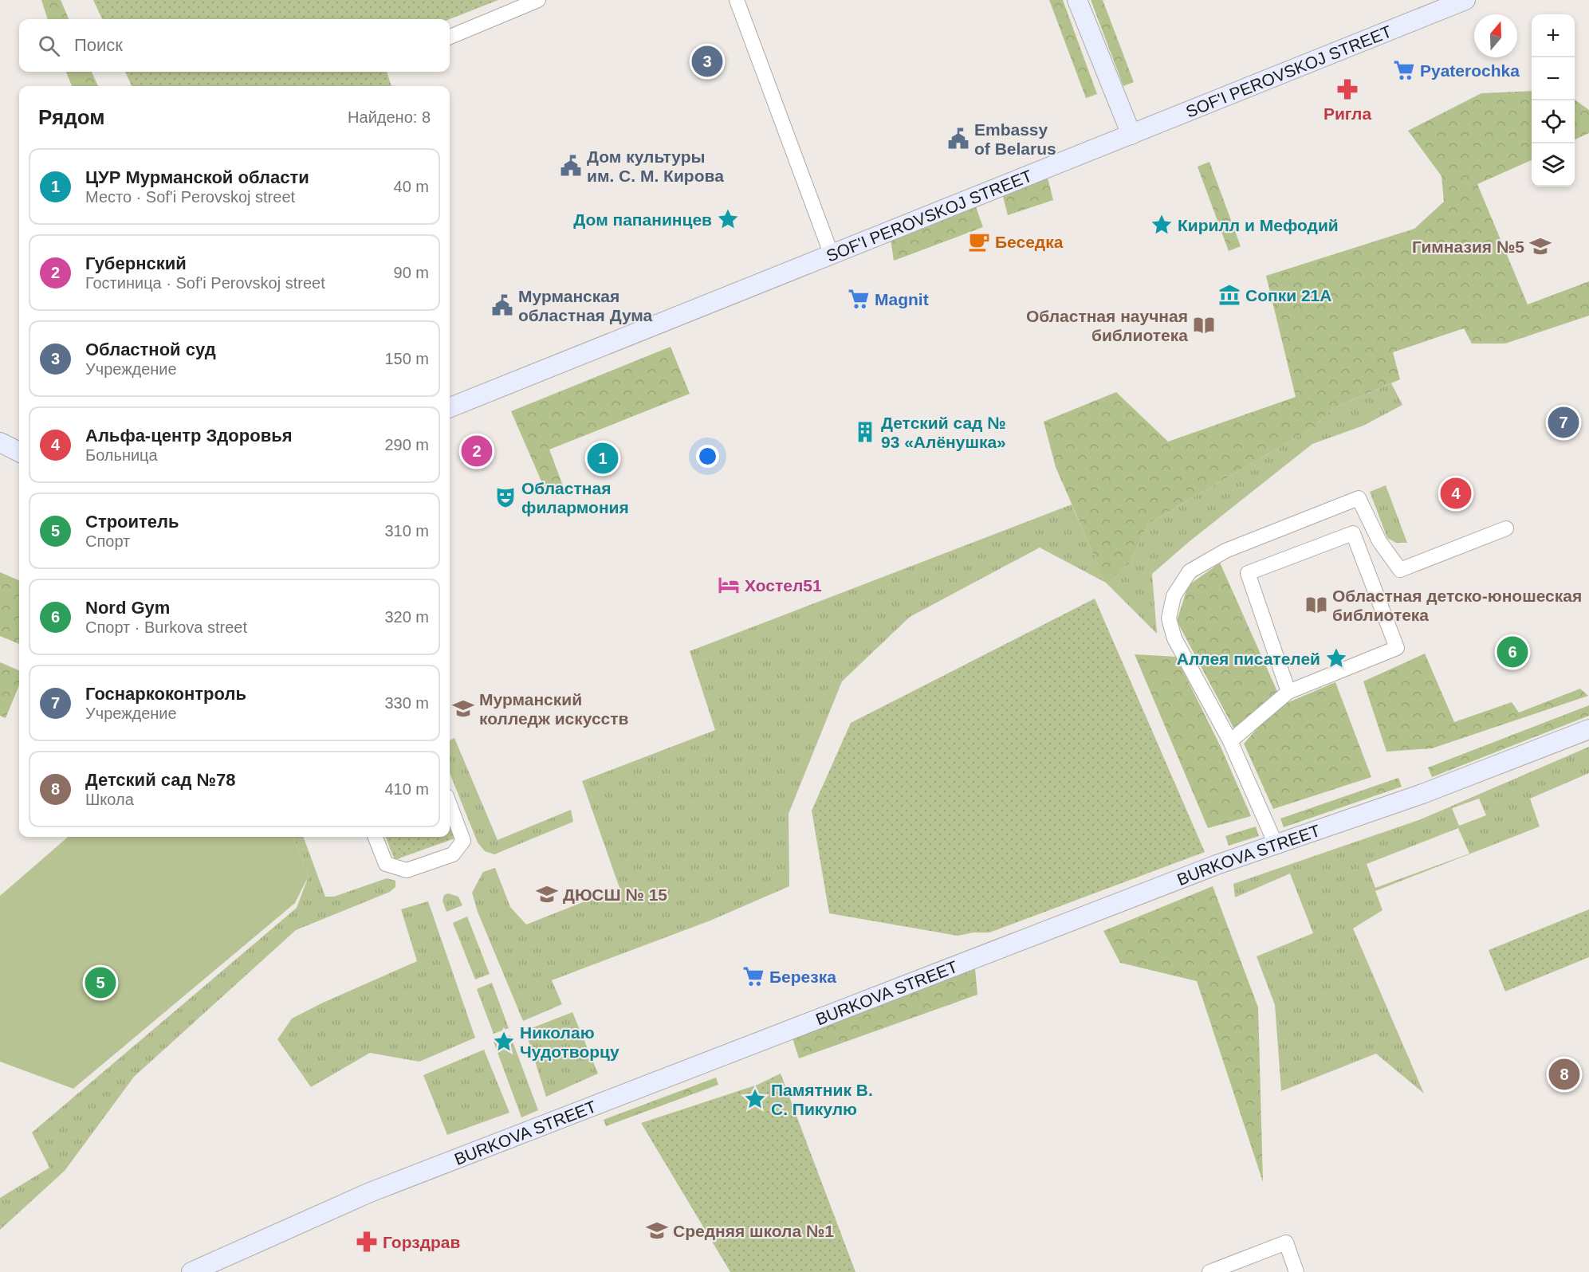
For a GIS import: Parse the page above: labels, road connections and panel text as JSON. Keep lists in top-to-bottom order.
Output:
{
  "streets": {
    "street": ["SOF'I PEROVSKOJ STREET", "BURKOVA STREET"]
  },
  "places": {
    "supermarket": ["Pyaterochka", "Magnit", "Березка"],
    "pharmacy": ["Ригла", "Горздрав"],
    "public building": ["Embassy of Belarus", "Дом культуры им. С. М. Кирова", "Мурманская областная Дума"],
    "place": [
      "Дом папанинцев",
      "Кирилл и Мефодий",
      "Аллея писателей",
      "Николаю Чудотворцу",
      "Памятник В. С. Пикулю"
    ],
    "cafe": ["Беседка"],
    "school or university": [
      "Гимназия №5",
      "Мурманский колледж искусств",
      "ДЮСШ № 15",
      "Средняя школа №1"
    ],
    "museum": ["Сопки 21А"],
    "library": ["Областная научная библиотека", "Областная детско-юношеская библиотека"],
    "building": ["Детский сад № 93 «Алёнушка»"],
    "theatre": ["Областная филармония"],
    "hotel": ["Хостел51"]
  },
  "north": "top",
  "page": {
    "map_buttons": ["+", "−"],
    "search": "Поиск",
    "pins": [
      "3",
      "7",
      "2",
      "1",
      "4",
      "6",
      "5",
      "8"
    ],
    "heading": ["Рядом", "Найдено: 8"],
    "list": [
      {
        "mark": "1",
        "name": "ЦУР Мурманской области",
        "note": "Место · Sof'i Perovskoj street",
        "value": "40 m"
      },
      {
        "mark": "2",
        "name": "Губернский",
        "note": "Гостиница · Sof'i Perovskoj street",
        "value": "90 m"
      },
      {
        "mark": "3",
        "name": "Областной суд",
        "note": "Учреждение",
        "value": "150 m"
      },
      {
        "mark": "4",
        "name": "Альфа-центр Здоровья",
        "note": "Больница",
        "value": "290 m"
      },
      {
        "mark": "5",
        "name": "Строитель",
        "note": "Спорт",
        "value": "310 m"
      },
      {
        "mark": "6",
        "name": "Nord Gym",
        "note": "Спорт · Burkova street",
        "value": "320 m"
      },
      {
        "mark": "7",
        "name": "Госнаркоконтроль",
        "note": "Учреждение",
        "value": "330 m"
      },
      {
        "mark": "8",
        "name": "Детский сад №78",
        "note": "Школа",
        "value": "410 m"
      }
    ]
  }
}
